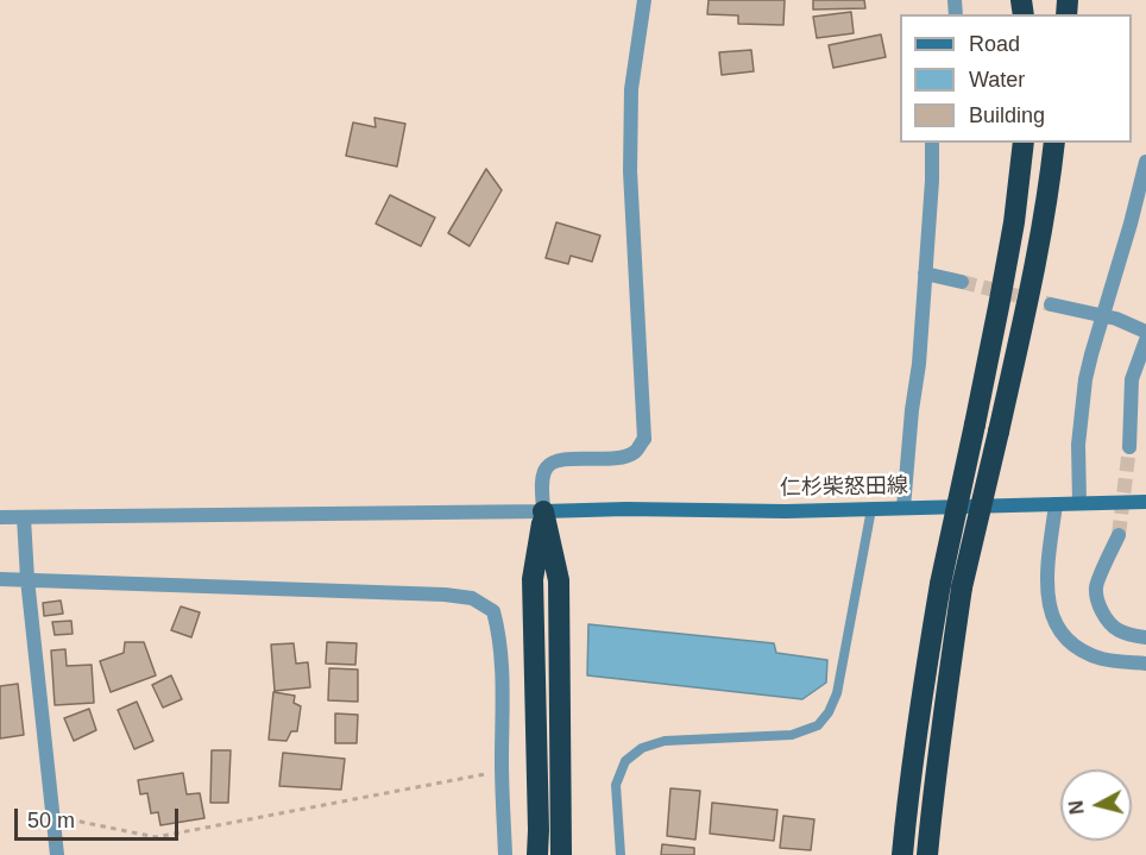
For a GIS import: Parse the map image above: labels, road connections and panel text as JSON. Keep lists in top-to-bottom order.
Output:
{
  "streets": {
    "main road": ["仁杉柴怒田線"]
  },
  "legend": ["Road", "Water", "Building"],
  "scale_bar": "50 m",
  "north": "left"
}
